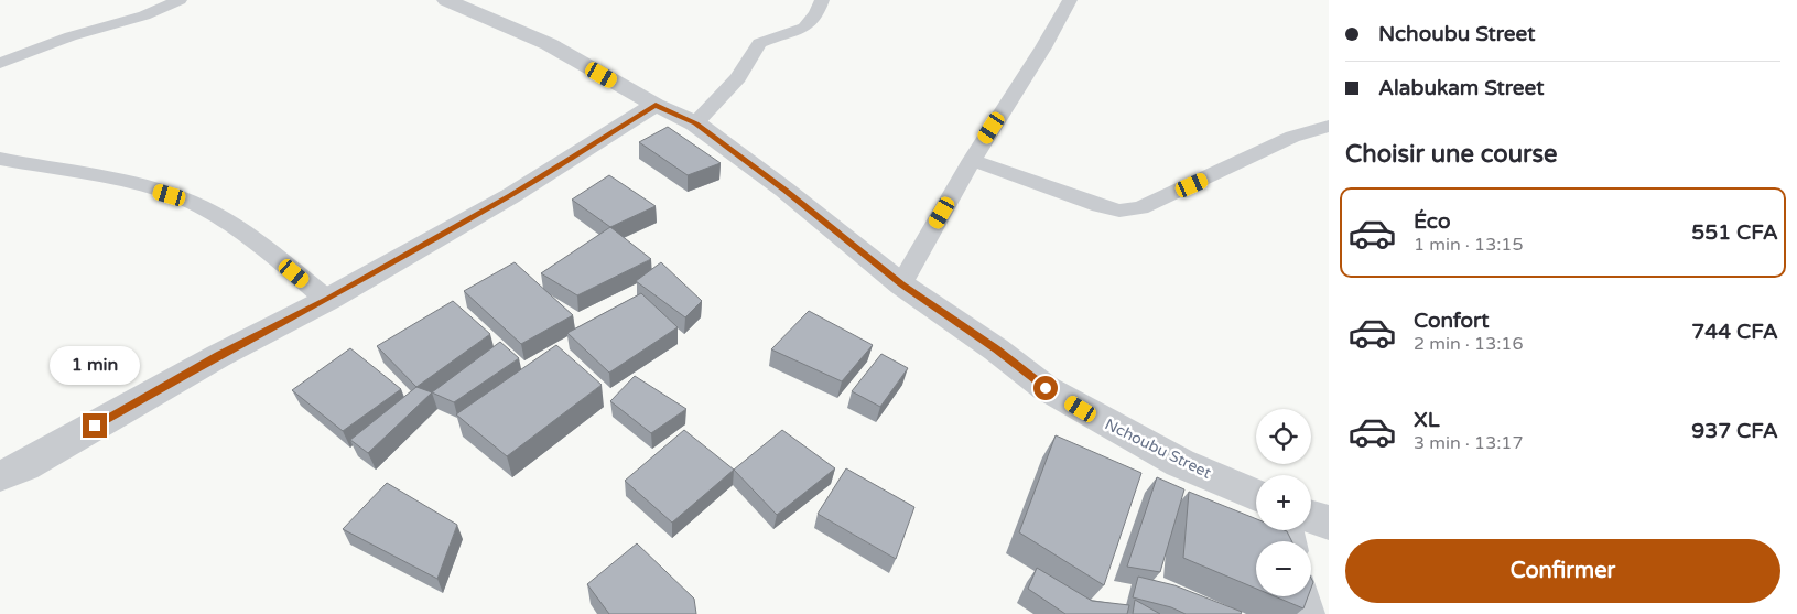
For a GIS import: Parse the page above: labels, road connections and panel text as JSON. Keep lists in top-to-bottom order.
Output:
{
  "streets": {
    "street": ["Nchoubu Street"]
  },
  "page": {
    "banner": ["Nchoubu Street", "Alabukam Street"],
    "heading": "Choisir une course",
    "list": [
      {
        "name": "Éco",
        "note": "1 min · 13:15",
        "value": "551 CFA"
      },
      {
        "name": "Confort",
        "note": "2 min · 13:16",
        "value": "744 CFA"
      },
      {
        "name": "XL",
        "note": "3 min · 13:17",
        "value": "937 CFA"
      }
    ],
    "bubble": "1 min",
    "map_buttons": ["+", "−"],
    "buttons": "Confirmer"
  }
}
